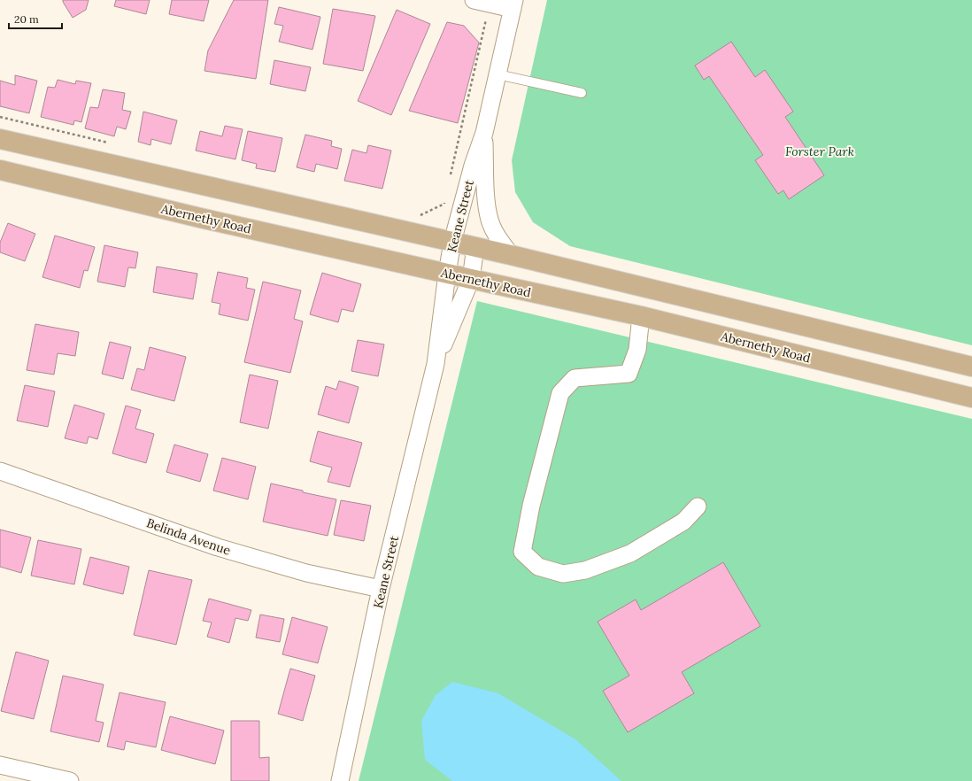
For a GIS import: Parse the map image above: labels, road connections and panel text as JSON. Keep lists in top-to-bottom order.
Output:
{
  "streets": {
    "main road": ["Abernethy Road"],
    "street": ["Keane Street", "Belinda Avenue"]
  },
  "crossings": [
    ["Keane Street", "Abernethy Road"],
    ["Keane Street", "Belinda Avenue"]
  ],
  "parks": ["Forster Park"],
  "scale_bar": "20 m"
}
